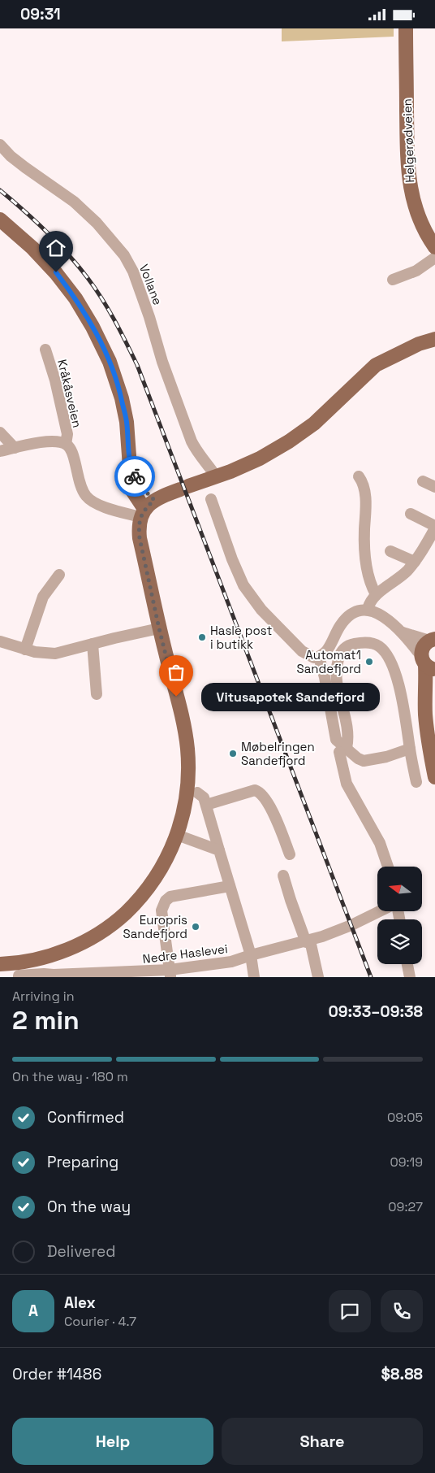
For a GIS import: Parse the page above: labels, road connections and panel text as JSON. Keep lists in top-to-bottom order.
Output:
{
  "streets": {
    "main road": ["Helgerødveien"],
    "street": ["Vollane", "Kråkåsveien", "Nedre Haslevei"]
  },
  "places": [
    "Hasle post i butikk",
    "Automat1 Sandefjord",
    "Vitusapotek Sandefjord",
    "Møbelringen Sandefjord",
    "Europris Sandefjord"
  ],
  "north": "left",
  "page": {
    "status": "09:31",
    "bubble": "Vitusapotek Sandefjord",
    "heading": ["2 min", "Arriving in", "09:33–09:38"],
    "panel": [
      "Alex",
      "Courier · 4.7",
      "Order #1486",
      "$8.88"
    ],
    "bar": "On the way · 180 m",
    "list": [
      ["Confirmed", "09:05"],
      ["Preparing", "09:19"],
      ["On the way", "09:27"],
      "Delivered"
    ],
    "round": "A",
    "buttons": ["Help", "Share"]
  }
}
